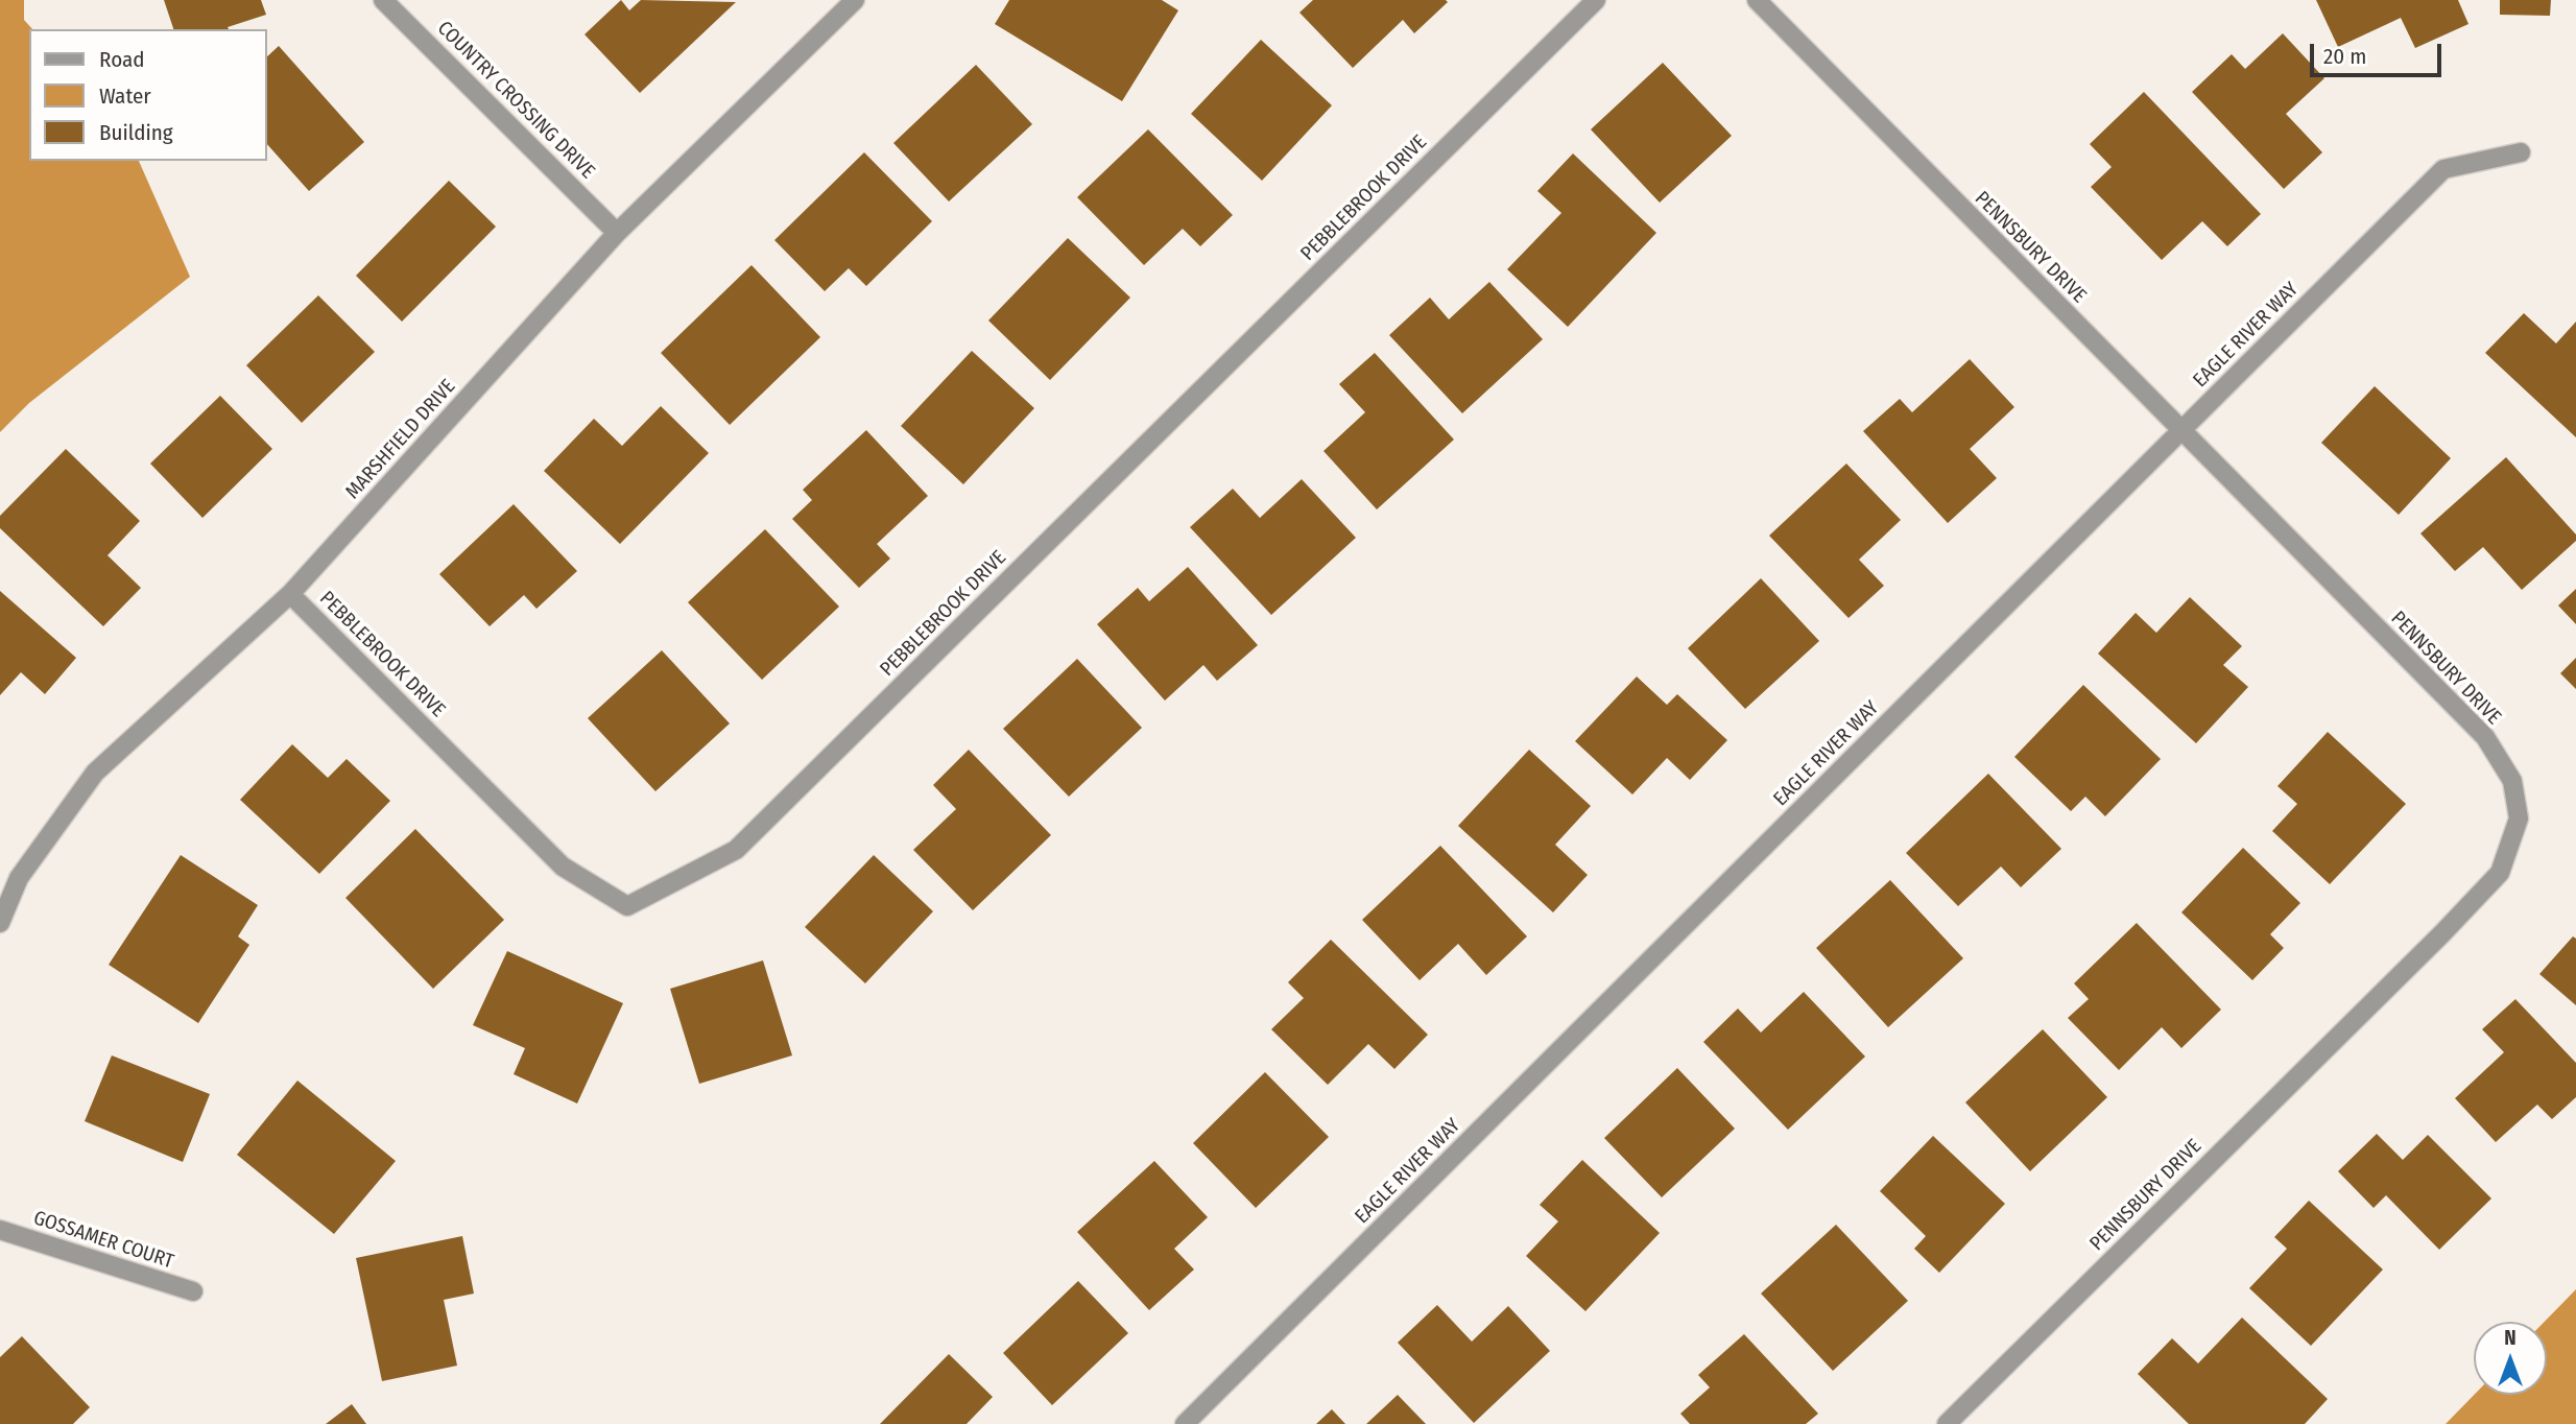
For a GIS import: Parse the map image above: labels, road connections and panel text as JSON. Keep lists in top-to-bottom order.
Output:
{
  "streets": {
    "street": [
      "COUNTRY CROSSING DRIVE",
      "PEBBLEBROOK DRIVE",
      "PENNSBURY DRIVE",
      "EAGLE RIVER WAY",
      "MARSHFIELD DRIVE",
      "GOSSAMER COURT"
    ]
  },
  "crossings": [
    ["COUNTRY CROSSING DRIVE", "MARSHFIELD DRIVE"],
    ["PEBBLEBROOK DRIVE", "MARSHFIELD DRIVE"],
    ["PENNSBURY DRIVE", "EAGLE RIVER WAY"]
  ],
  "legend": ["Road", "Water", "Building"],
  "scale_bar": "20 m",
  "north": "top"
}
